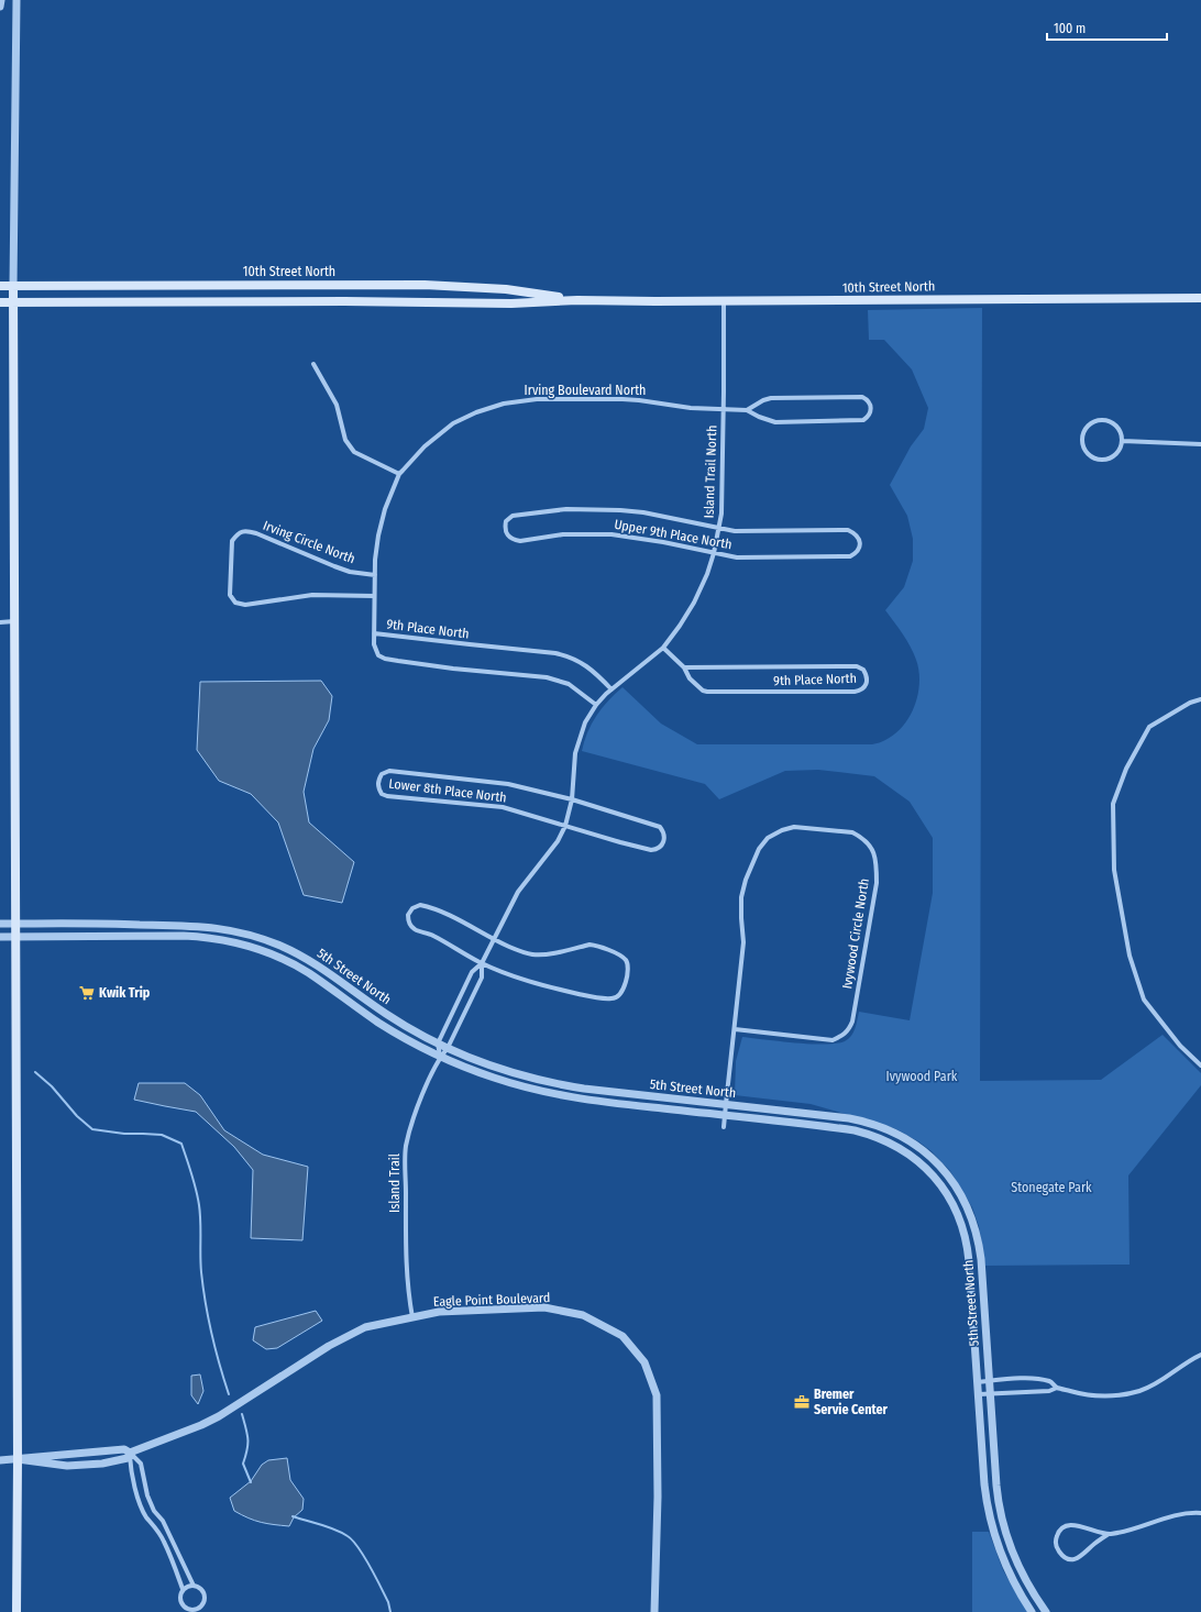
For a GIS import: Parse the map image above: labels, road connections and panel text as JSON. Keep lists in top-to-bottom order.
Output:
{
  "streets": {
    "main road": ["10th Street North"],
    "street": [
      "Irving Boulevard North",
      "Island Trail North",
      "Upper 9th Place North",
      "Irving Circle North",
      "9th Place North",
      "Lower 8th Place North",
      "Ivywood Circle North",
      "5th Street North",
      "Island Trail",
      "Eagle Point Boulevard"
    ]
  },
  "crossings": [
    ["10th Street North", "Island Trail North"],
    ["Irving Boulevard North", "Island Trail North"],
    ["Irving Boulevard North", "Irving Circle North"],
    ["Irving Boulevard North", "9th Place North"],
    ["Island Trail North", "Upper 9th Place North"],
    ["Island Trail North", "9th Place North"],
    ["Island Trail North", "Lower 8th Place North"],
    ["Island Trail North", "5th Street North"],
    ["Island Trail North", "Island Trail"],
    ["Ivywood Circle North", "5th Street North"],
    ["5th Street North", "Island Trail"],
    ["Island Trail", "Eagle Point Boulevard"]
  ],
  "parks": ["Ivywood Park", "Stonegate Park"],
  "places": {
    "supermarket": ["Kwik Trip"],
    "office": ["Bremer Servie Center"]
  },
  "scale_bar": "100 m"
}
